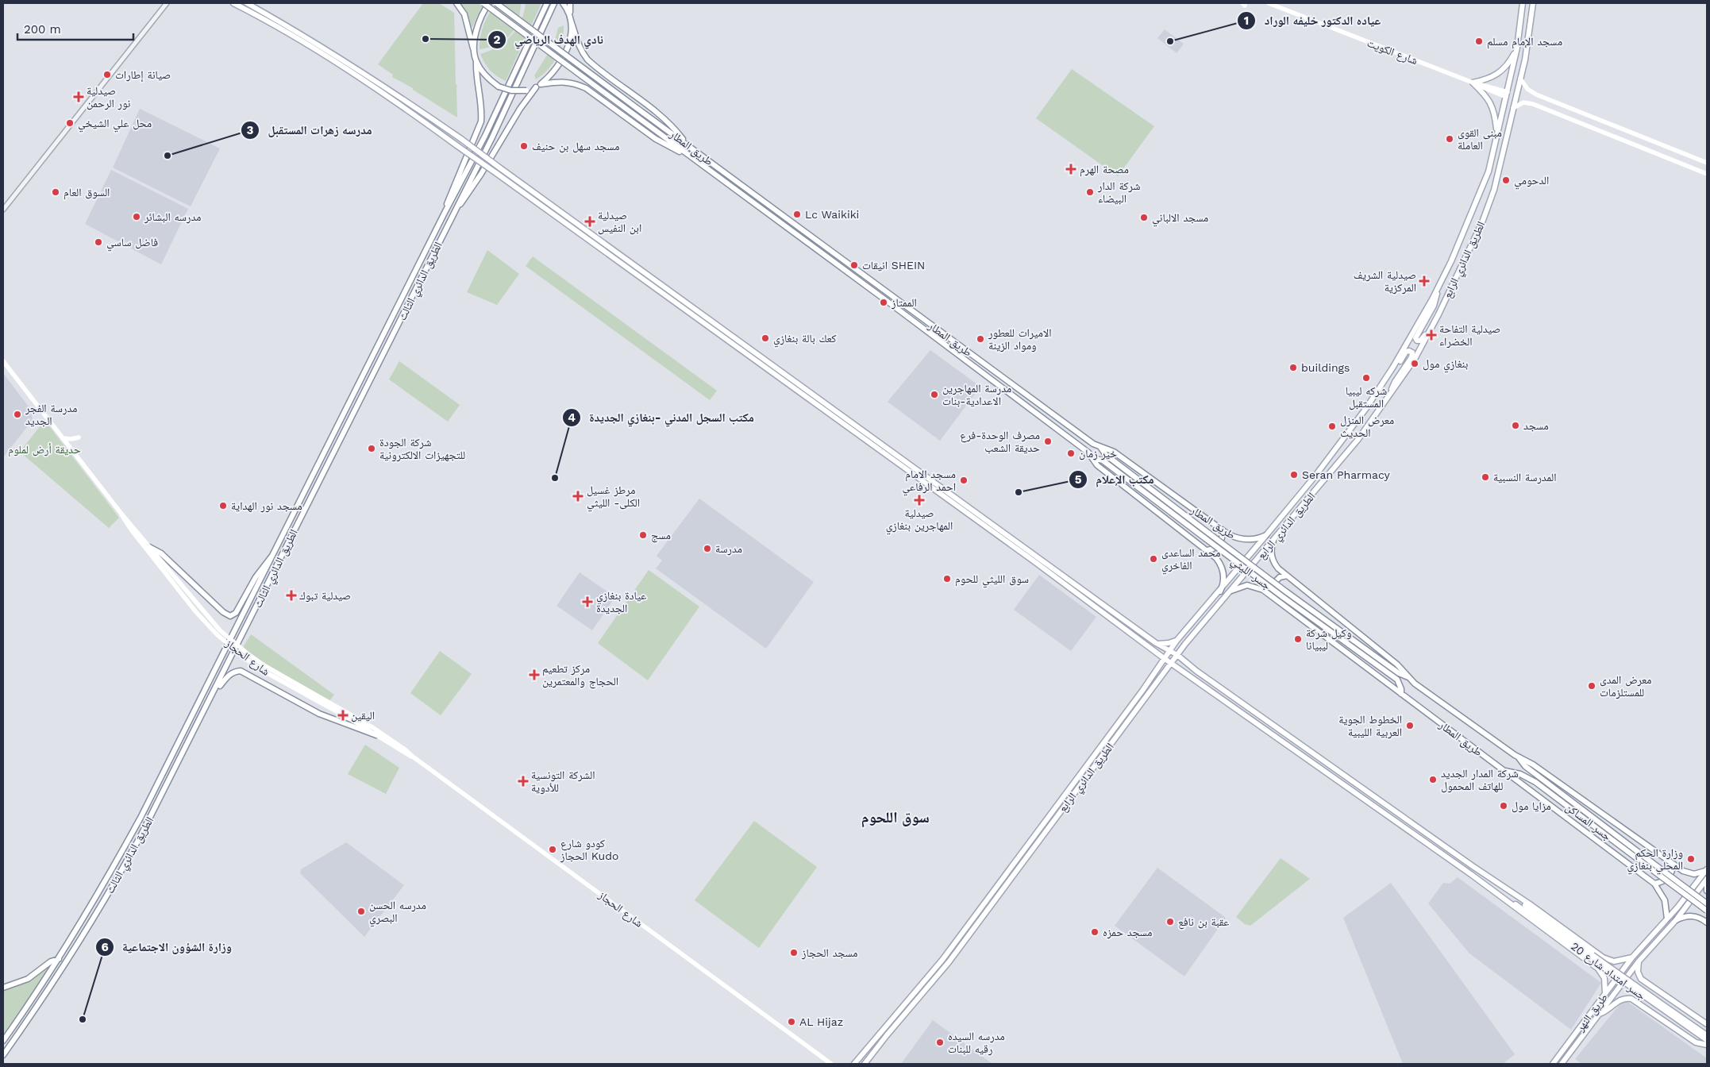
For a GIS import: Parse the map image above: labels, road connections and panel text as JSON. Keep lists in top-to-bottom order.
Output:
{
  "streets": {
    "main road": [
      "شارع الكويت",
      "طريق المطار",
      "الطريق الدائري الرابع",
      "الطريق الدائري الثالث",
      "جسر الليثي",
      "شارع الحجاز",
      "جسر المساكن",
      "جسر امتداد شارع 20",
      "طريق النهر"
    ]
  },
  "crossings": [
    ["شارع الكويت", "الطريق الدائري الرابع"],
    ["طريق المطار", "الطريق الدائري الرابع"],
    ["طريق المطار", "جسر الليثي"],
    ["طريق المطار", "جسر المساكن"],
    ["طريق المطار", "طريق النهر"]
  ],
  "districts": ["سوق اللحوم"],
  "parks": ["حديقة أرض لملوم"],
  "places": {
    "other": [
      "نادي الهدف الرياضي",
      "عياده الدكتور خليفه الوراد",
      "مسجد الإمام مسلم",
      "صيانة إطارات",
      "محل علي الشيخي",
      "مبنى القوى العاملة",
      "مسجد سهل بن حنيف",
      "مدرسه زهرات المستقبل",
      "الدحومي",
      "السوق العام",
      "شركة الدار البيضاء",
      "Lc Waikiki",
      "مدرسه البشائر",
      "مسجد الالباني",
      "فاضل ساسي",
      "انيقات SHEIN",
      "الممتاز",
      "كعك بالة بنغازي",
      "الاميرات للعطور ومواد الزينة",
      "بنغازي مول",
      "buildings",
      "شركه ليبيا المستقبل",
      "مدرسة المهاجرين الاعدادية-بنات",
      "مدرسة الفجر الجديد",
      "مسجد",
      "معرض المنزل الحديث",
      "مصرف الوحدة-فرع حديقة الشعب",
      "شركة الجودة للتجهيزات الالكترونية",
      "خير زمان",
      "Seran Pharmacy",
      "المدرسة النسبية",
      "مكتب السجل المدني -بنغازي الجديدة",
      "مسجد الامام احمد الرفاعي",
      "مكتب الإعلام",
      "مسجد نور الهداية",
      "مسج",
      "مدرسة",
      "محمد الساعدى الفاخري",
      "سوق الليثي للحوم",
      "وكيل شركة ليبيانا",
      "معرض المدى للمستلزمات",
      "الخطوط الجوية العربية الليبية",
      "شركة المدار الجديد للهاتف المحمول",
      "مزايا مول",
      "كودو شارع الحجاز Kudo",
      "وزارة الحكم المحلي بنغازي",
      "مدرسه الحسن البصري",
      "عقبة بن نافع",
      "مسجد حمزه",
      "مسجد الحجاز",
      "وزارة الشؤون الاجتماعية",
      "AL Hijaz",
      "مدرسه السيده رقيه للبنات"
    ],
    "health": [
      "صيدلية نور الرحمن",
      "مصحة الهرم",
      "صيدلية ابن النفيس",
      "صيدلية الشريف المركزية",
      "صيدلية التفاحة الخضراء",
      "مرطز غسيل الكلى- الليثي",
      "صيدلية المهاجرين بنغازي",
      "صيدلية تبوك",
      "عيادة بنغازي الجديدة",
      "مركز تطعيم الحجاج والمعتمرين",
      "اليقين",
      "الشركة التونسية للأدوية"
    ]
  },
  "scale_bar": "200 m"
}
